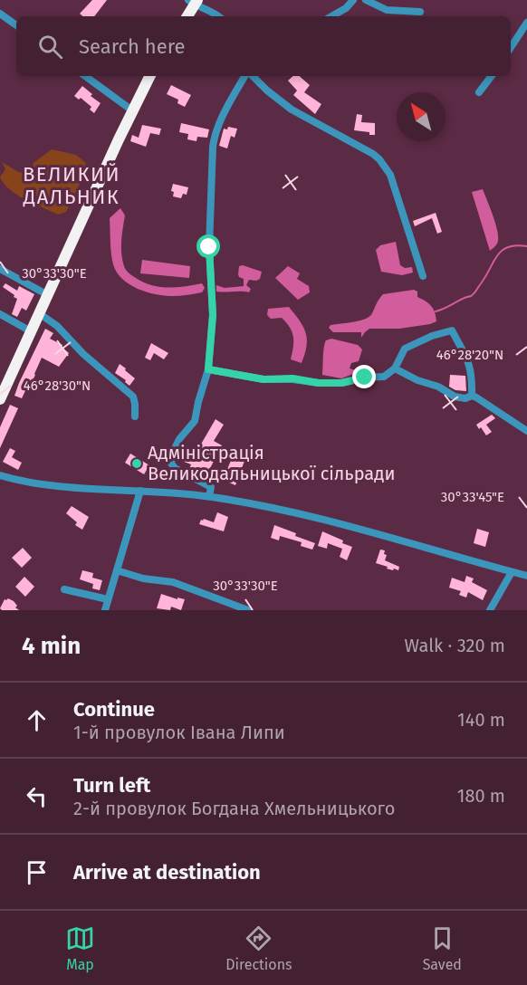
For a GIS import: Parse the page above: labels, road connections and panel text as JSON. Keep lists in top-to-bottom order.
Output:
{
  "districts": ["ВЕЛИКИЙ ДАЛЬНИК"],
  "places": ["Адміністрація Великодальницької сільради"],
  "north": "top left",
  "page": {
    "search": "Search here",
    "heading": ["4 min", "Walk · 320 m"],
    "list": [
      ["Continue", "1-й провулок Івана Липи", "140 m"],
      ["Turn left", "2-й провулок Богдана Хмельницького", "180 m"],
      "Arrive at destination"
    ],
    "nav": ["Map", "Directions", "Saved"]
  },
  "coordinates": [
    "30°33'30\"E",
    "46°28'20\"N",
    "46°28'30\"N",
    "30°33'45\"E"
  ]
}
